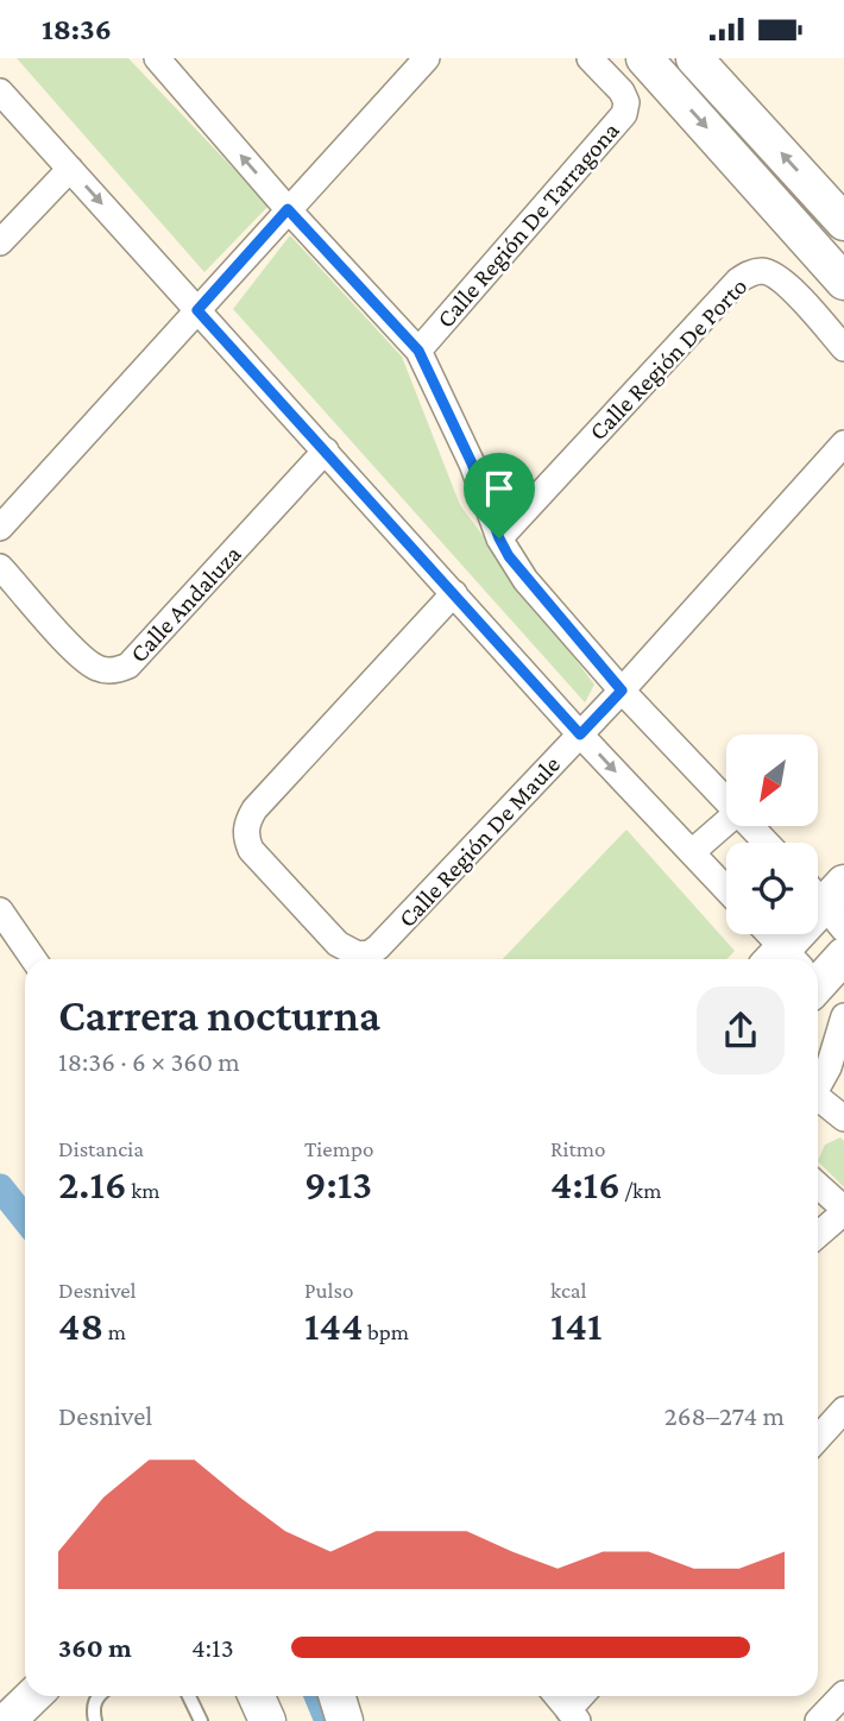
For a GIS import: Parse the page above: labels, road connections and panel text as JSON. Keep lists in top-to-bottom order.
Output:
{
  "streets": {
    "street": [
      "Calle Región De Tarragona",
      "Calle Región De Porto",
      "Calle Andaluza",
      "Calle Región De Maule"
    ]
  },
  "north": "bottom left",
  "page": {
    "status": "18:36",
    "heading": ["Carrera nocturna", "18:36 · 6 × 360 m"],
    "stats": [
      ["Distancia", "2.16 km"],
      ["Tiempo", "9:13"],
      ["Ritmo", "4:16 /km"],
      ["Desnivel", "48 m"],
      ["Pulso", "144 bpm"],
      ["kcal", "141"]
    ],
    "chart": ["Desnivel", "268–274 m"],
    "list": [
      {
        "name": "360 m",
        "note": "4:13"
      }
    ]
  }
}
